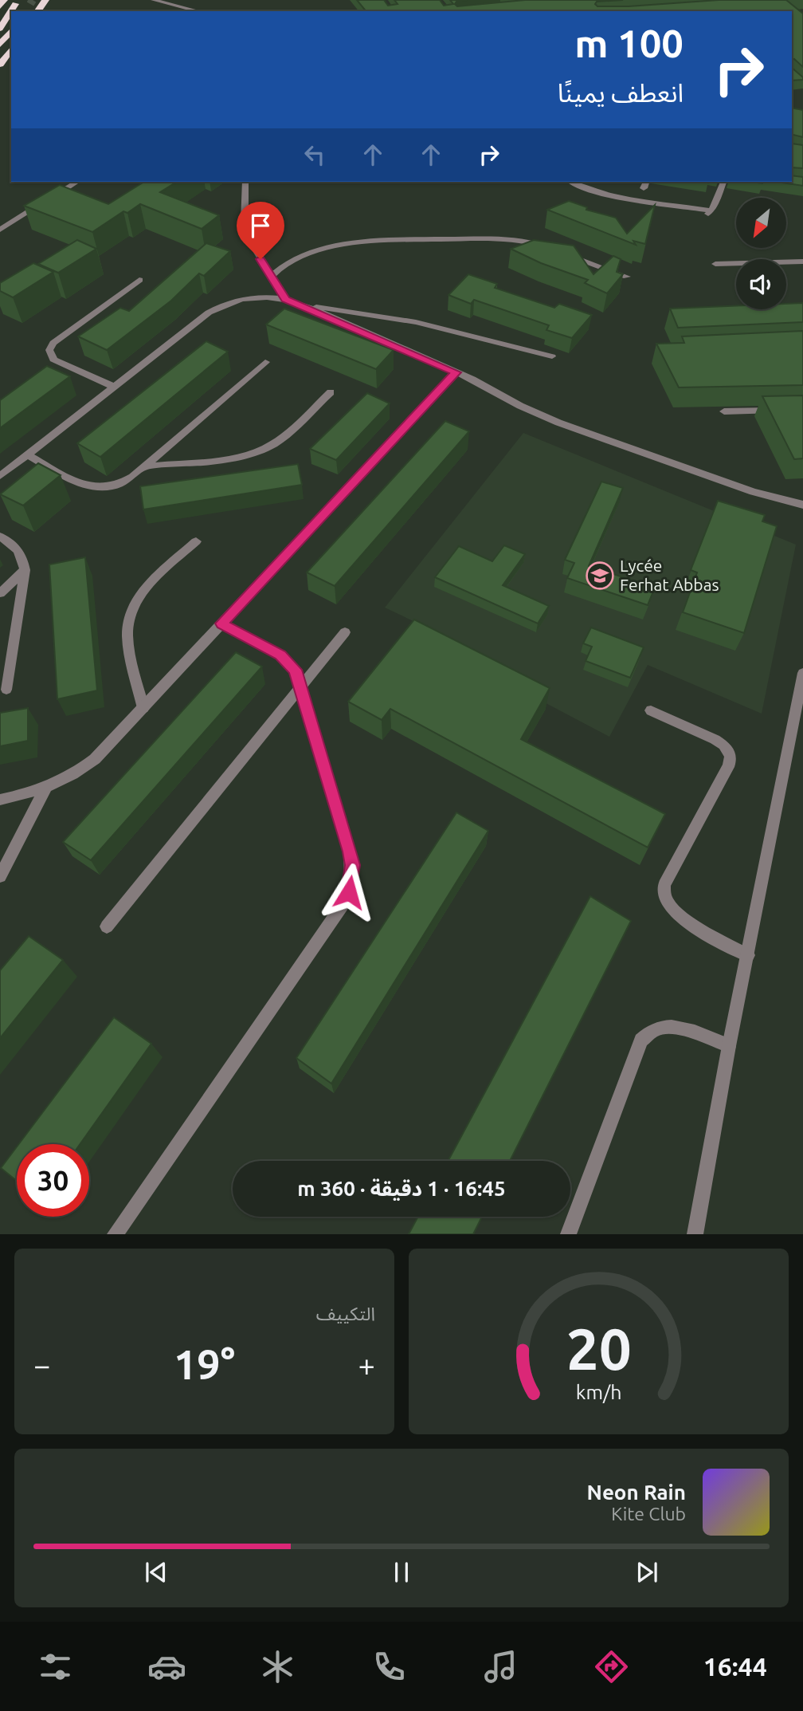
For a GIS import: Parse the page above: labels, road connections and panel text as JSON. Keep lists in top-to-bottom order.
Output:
{
  "places": {
    "school or university": ["Lycée Ferhat Abbas"]
  },
  "north": "bottom left",
  "page": {
    "turn": ["100 m", "انعطف يمينًا"],
    "limit": "30",
    "trip": "16:45 · 1 دقيقة · 360 m",
    "tile": "التكييف",
    "heat": ["−", "19°", "+"],
    "song": ["Neon Rain", "Kite Club"],
    "tabs": "16:44",
    "gauge": ["20", "km/h"]
  }
}
